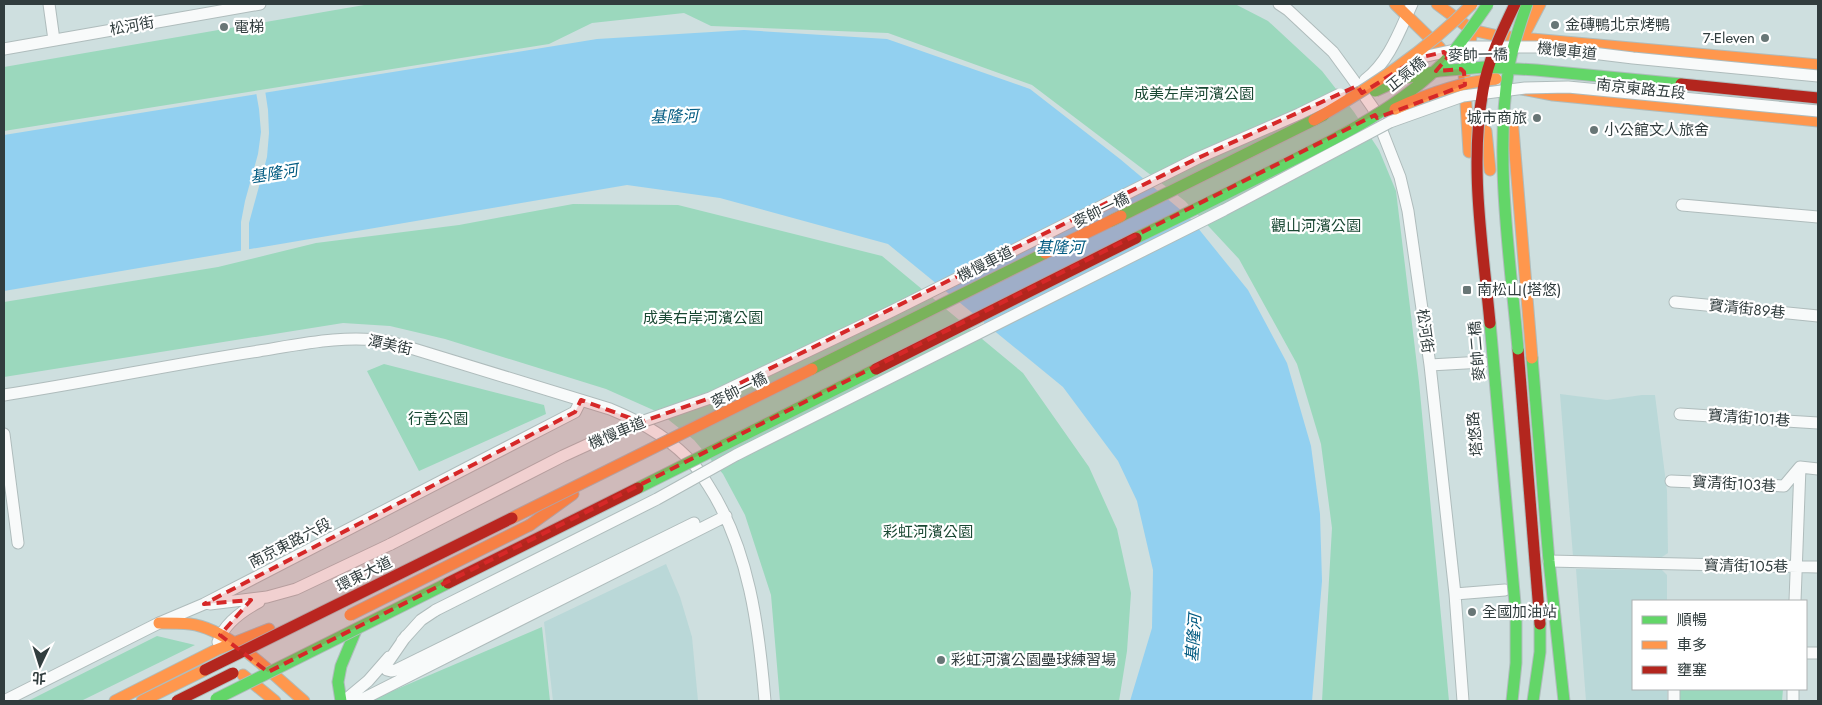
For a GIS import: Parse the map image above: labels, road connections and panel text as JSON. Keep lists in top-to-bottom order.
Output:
{
  "streets": {
    "main road": [
      "麥帥一橋",
      "正氣橋",
      "南京東路五段",
      "麥帥二橋",
      "塔悠路",
      "環東大道"
    ],
    "street": [
      "松河街",
      "機慢車道",
      "寶清街89巷",
      "潭美街",
      "寶清街101巷",
      "寶清街103巷",
      "南京東路六段",
      "寶清街105巷"
    ]
  },
  "crossings": [
    ["機慢車道", "南京東路六段"],
    ["麥帥一橋", "正氣橋"],
    ["麥帥一橋", "環東大道"],
    ["南京東路五段", "塔悠路"],
    ["潭美街", "南京東路六段"]
  ],
  "water": ["基隆河"],
  "parks": [
    "成美左岸河濱公園",
    "觀山河濱公園",
    "成美右岸河濱公園",
    "行善公園",
    "彩虹河濱公園"
  ],
  "places": {
    "other": [
      "金磚鴨北京烤鴨",
      "電梯",
      "7-Eleven",
      "城市商旅",
      "小公館文人旅舍",
      "全國加油站",
      "彩虹河濱公園壘球練習場"
    ],
    "transit": ["南松山(塔悠)"]
  },
  "legend": ["順暢", "車多", "壅塞"],
  "north": "bottom"
}
